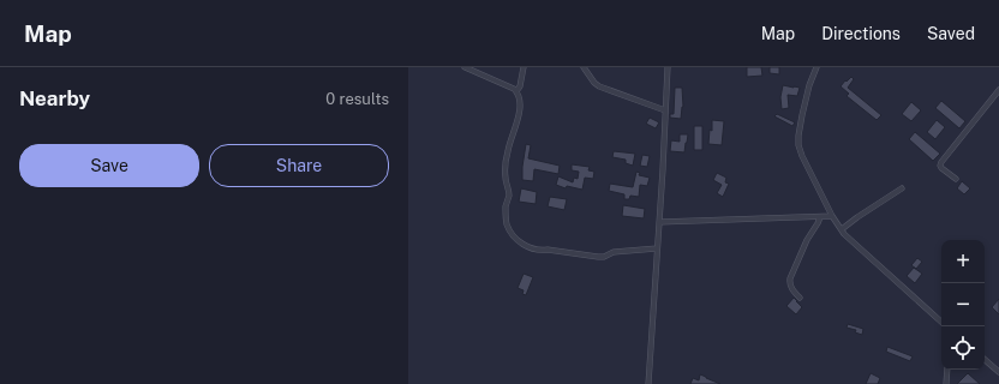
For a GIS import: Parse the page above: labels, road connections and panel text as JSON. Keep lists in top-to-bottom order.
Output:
{
  "page": {
    "header": "Map",
    "nav": ["Map", "Directions", "Saved"],
    "heading": ["Nearby", "0 results"],
    "buttons": ["Save", "Share"],
    "map_buttons": ["+", "−"]
  }
}
